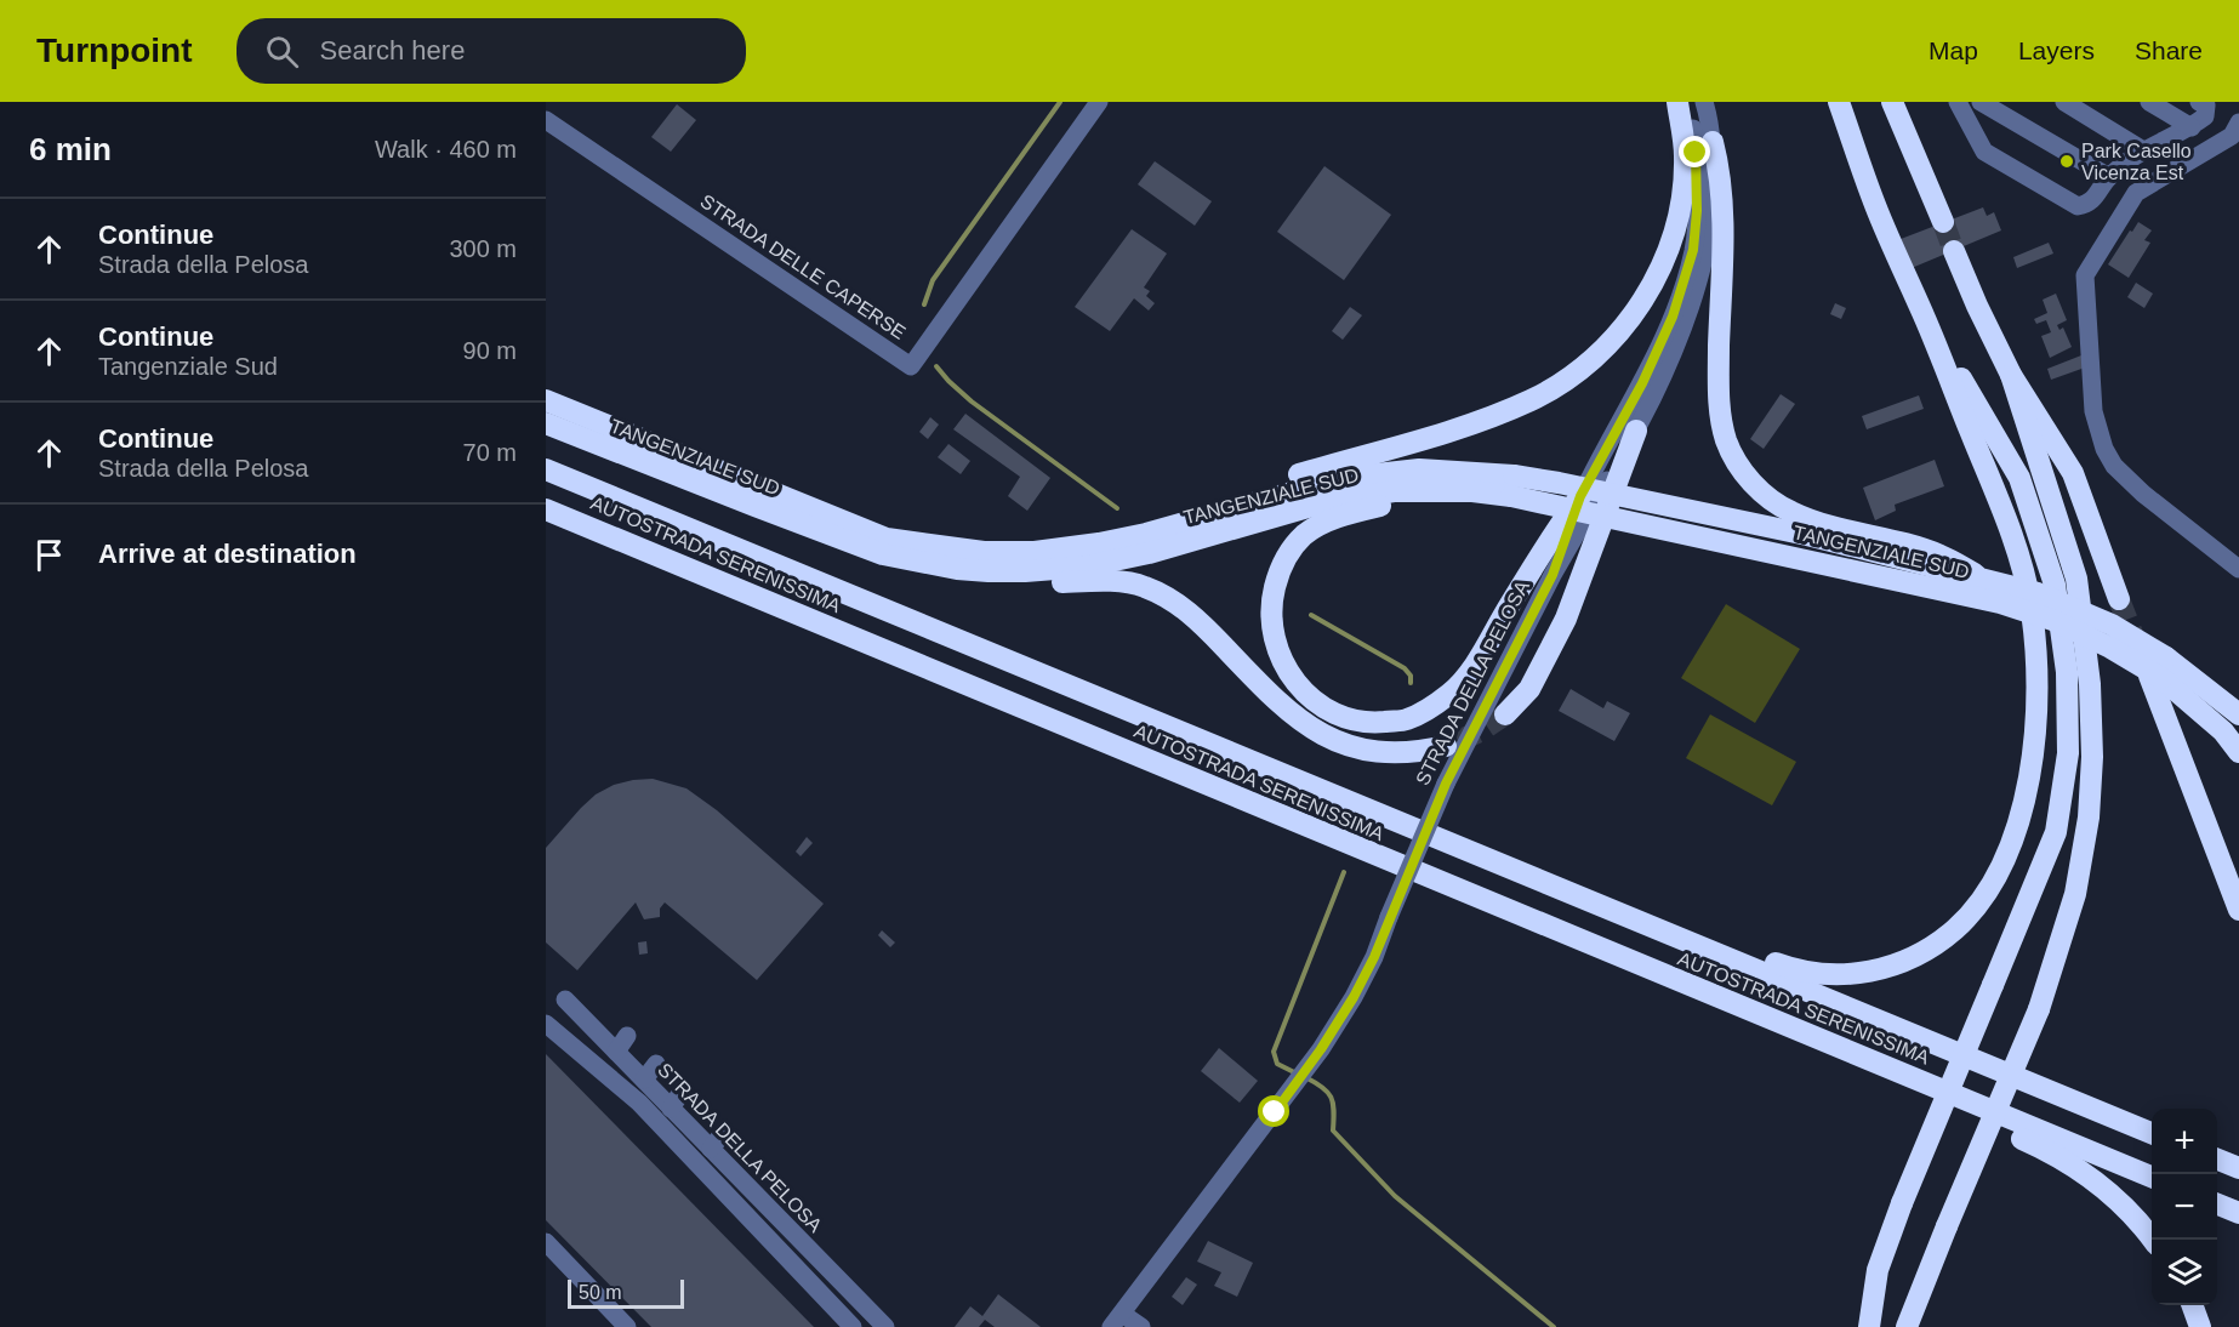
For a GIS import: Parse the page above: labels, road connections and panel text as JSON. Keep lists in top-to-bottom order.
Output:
{
  "streets": {
    "highway": ["TANGENZIALE SUD", "AUTOSTRADA SERENISSIMA"],
    "street": ["STRADA DELLE CAPERSE", "STRADA DELLA PELOSA"]
  },
  "places": ["Park Casello Vicenza Est"],
  "scale_bar": "50 m",
  "page": {
    "header": "Turnpoint",
    "search": "Search here",
    "nav": ["Map", "Layers", "Share"],
    "heading": ["6 min", "Walk · 460 m"],
    "list": [
      ["Continue", "Strada della Pelosa", "300 m"],
      ["Continue", "Tangenziale Sud", "90 m"],
      ["Continue", "Strada della Pelosa", "70 m"],
      "Arrive at destination"
    ],
    "map_buttons": ["+", "−"],
    "scale": "50 m"
  }
}
